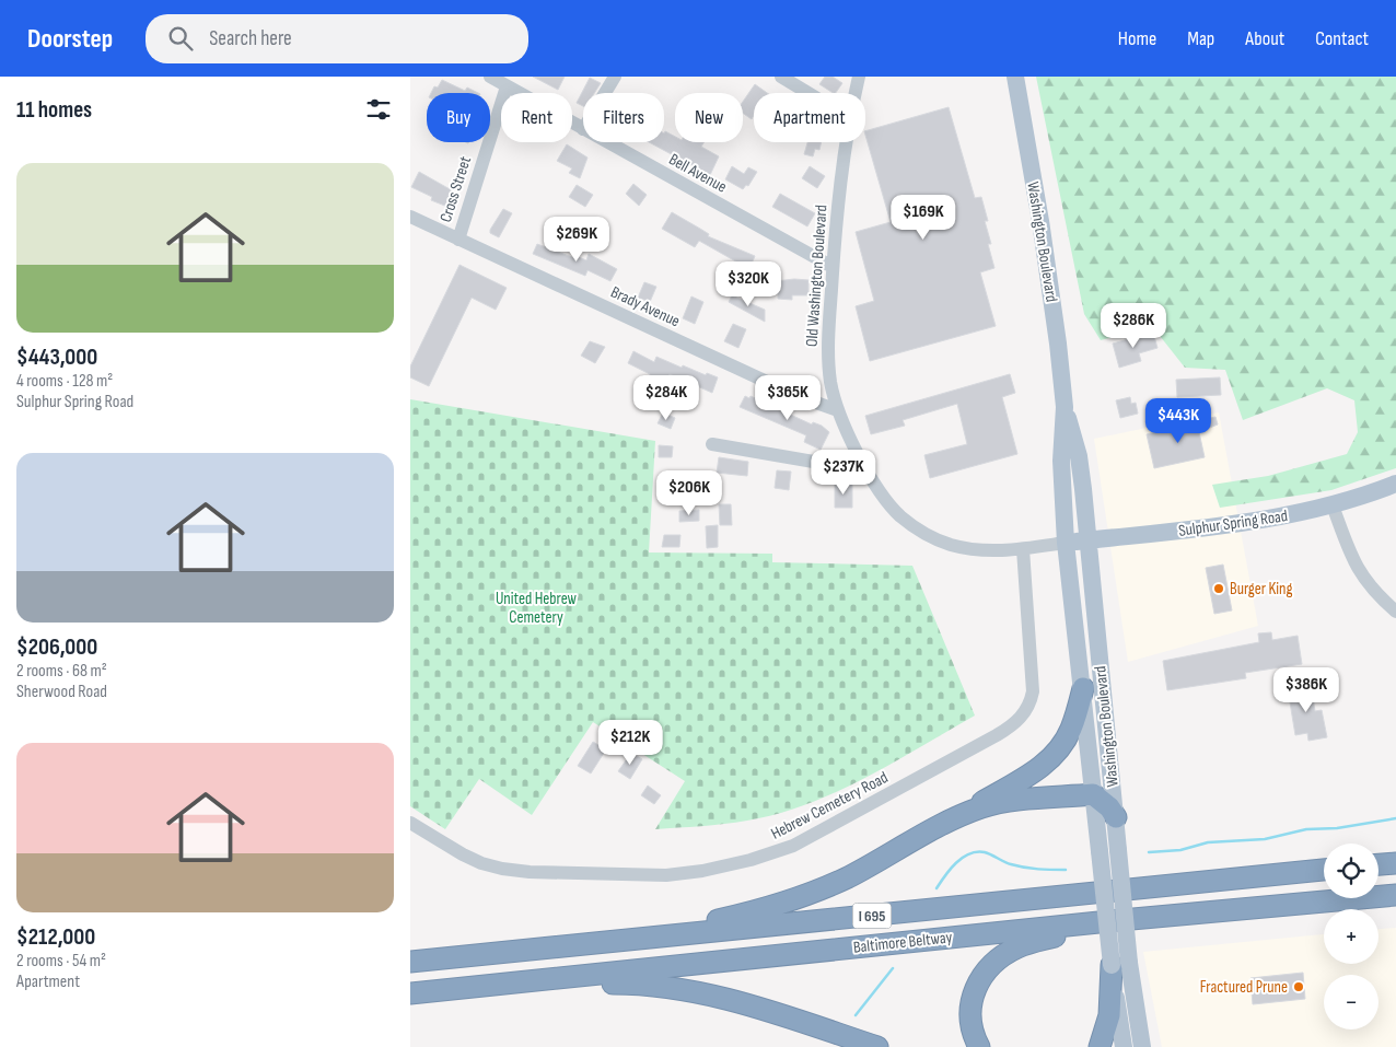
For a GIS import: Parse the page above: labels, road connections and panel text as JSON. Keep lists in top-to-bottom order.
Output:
{
  "streets": {
    "highway": ["I 695", "Baltimore Beltway"],
    "main road": ["Washington Boulevard", "Sulphur Spring Road"],
    "street": [
      "Bell Avenue",
      "Cross Street",
      "Old Washington Boulevard",
      "Brady Avenue",
      "Hebrew Cemetery Road"
    ]
  },
  "crossings": [
    ["Bell Avenue", "Cross Street"],
    ["Bell Avenue", "Old Washington Boulevard"],
    ["Cross Street", "Brady Avenue"],
    ["Washington Boulevard", "Old Washington Boulevard"],
    ["Washington Boulevard", "Sulphur Spring Road"],
    ["Old Washington Boulevard", "Brady Avenue"],
    ["Old Washington Boulevard", "Sulphur Spring Road"],
    ["Old Washington Boulevard", "Hebrew Cemetery Road"]
  ],
  "parks": ["United Hebrew Cemetery"],
  "places": ["Burger King", "Fractured Prune"],
  "page": {
    "header": "Doorstep",
    "search": "Search here",
    "nav": [
      "Home",
      "Map",
      "About",
      "Contact"
    ],
    "heading": "11 homes",
    "chip": [
      "Buy",
      "Rent",
      "Filters",
      "New",
      "Apartment"
    ],
    "list": [
      {
        "name": "$443,000",
        "note": "4 rooms · 128 m² · Sulphur Spring Road"
      },
      {
        "name": "$206,000",
        "note": "2 rooms · 68 m² · Sherwood Road"
      },
      {
        "name": "$212,000",
        "note": "2 rooms · 54 m² · Apartment"
      }
    ],
    "price": [
      "$169K",
      "$269K",
      "$320K",
      "$286K",
      "$284K",
      "$365K",
      "$443K",
      "$237K",
      "$206K",
      "$386K",
      "$212K"
    ],
    "map_buttons": ["+", "−"]
  }
}
